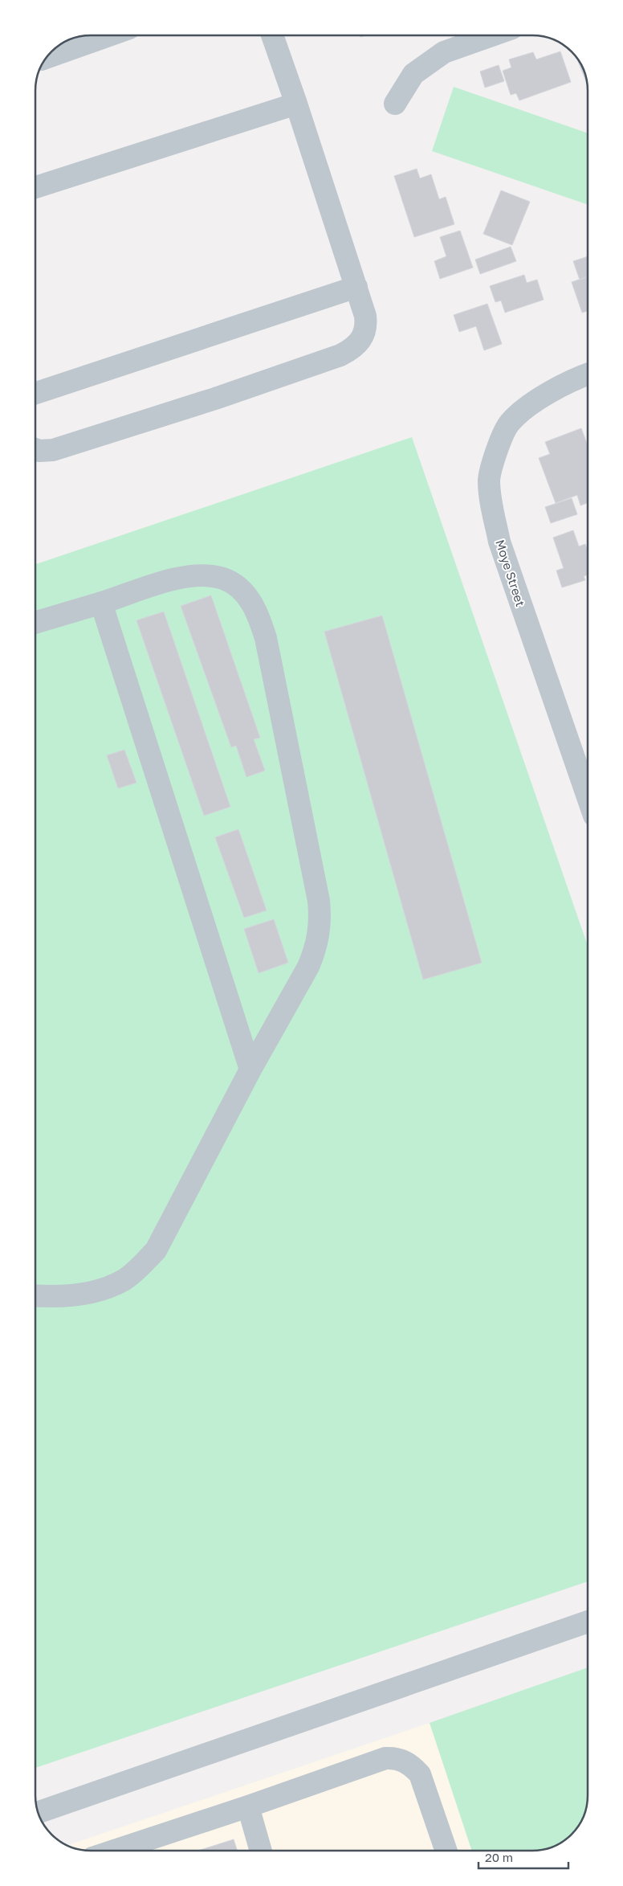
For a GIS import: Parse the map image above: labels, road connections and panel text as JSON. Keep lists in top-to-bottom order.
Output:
{
  "streets": {
    "street": ["Moye Street"]
  },
  "scale_bar": "20 m"
}
